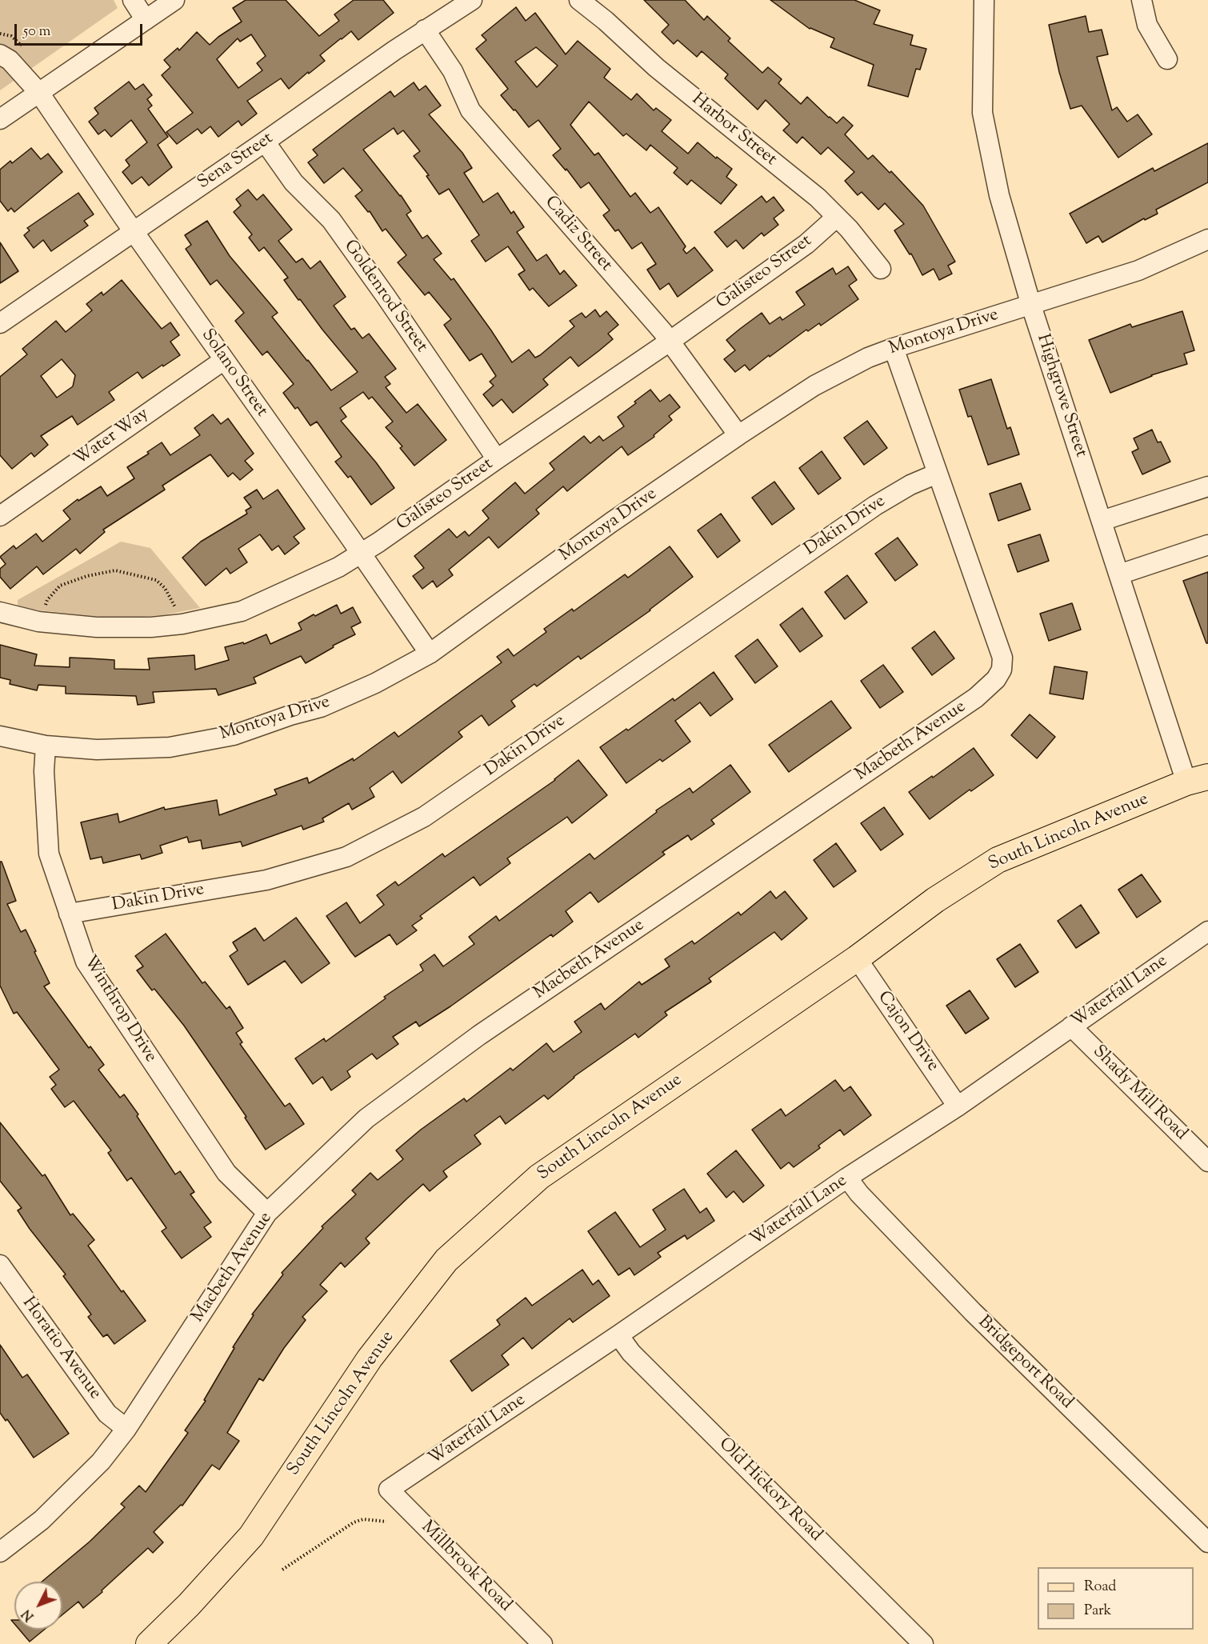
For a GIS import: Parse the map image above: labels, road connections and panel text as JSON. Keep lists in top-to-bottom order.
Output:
{
  "streets": {
    "main road": ["South Lincoln Avenue"],
    "street": [
      "Harbor Street",
      "Sena Street",
      "Cadiz Street",
      "Galisteo Street",
      "Goldenrod Street",
      "Montoya Drive",
      "Solano Street",
      "Highgrove Street",
      "Water Way",
      "Dakin Drive",
      "Macbeth Avenue",
      "Waterfall Lane",
      "Winthrop Drive",
      "Cajon Drive",
      "Shady Mill Road",
      "Horatio Avenue",
      "Bridgeport Road",
      "Old Hickory Road",
      "Millbrook Road"
    ]
  },
  "crossings": [
    ["Harbor Street", "Galisteo Street"],
    ["Sena Street", "Cadiz Street"],
    ["Sena Street", "Goldenrod Street"],
    ["Sena Street", "Solano Street"],
    ["Cadiz Street", "Galisteo Street"],
    ["Cadiz Street", "Montoya Drive"],
    ["Galisteo Street", "Goldenrod Street"],
    ["Galisteo Street", "Solano Street"],
    ["Montoya Drive", "Solano Street"],
    ["Montoya Drive", "Highgrove Street"],
    ["Montoya Drive", "Macbeth Avenue"],
    ["Montoya Drive", "Winthrop Drive"],
    ["Solano Street", "Water Way"],
    ["Highgrove Street", "South Lincoln Avenue"],
    ["Dakin Drive", "Macbeth Avenue"],
    ["Dakin Drive", "Winthrop Drive"],
    ["Macbeth Avenue", "Winthrop Drive"],
    ["Macbeth Avenue", "Horatio Avenue"],
    ["South Lincoln Avenue", "Cajon Drive"],
    ["Waterfall Lane", "Cajon Drive"],
    ["Waterfall Lane", "Shady Mill Road"],
    ["Waterfall Lane", "Bridgeport Road"],
    ["Waterfall Lane", "Old Hickory Road"],
    ["Waterfall Lane", "Millbrook Road"]
  ],
  "legend": ["Road", "Park"],
  "scale_bar": "50 m",
  "north": "bottom left"
}
